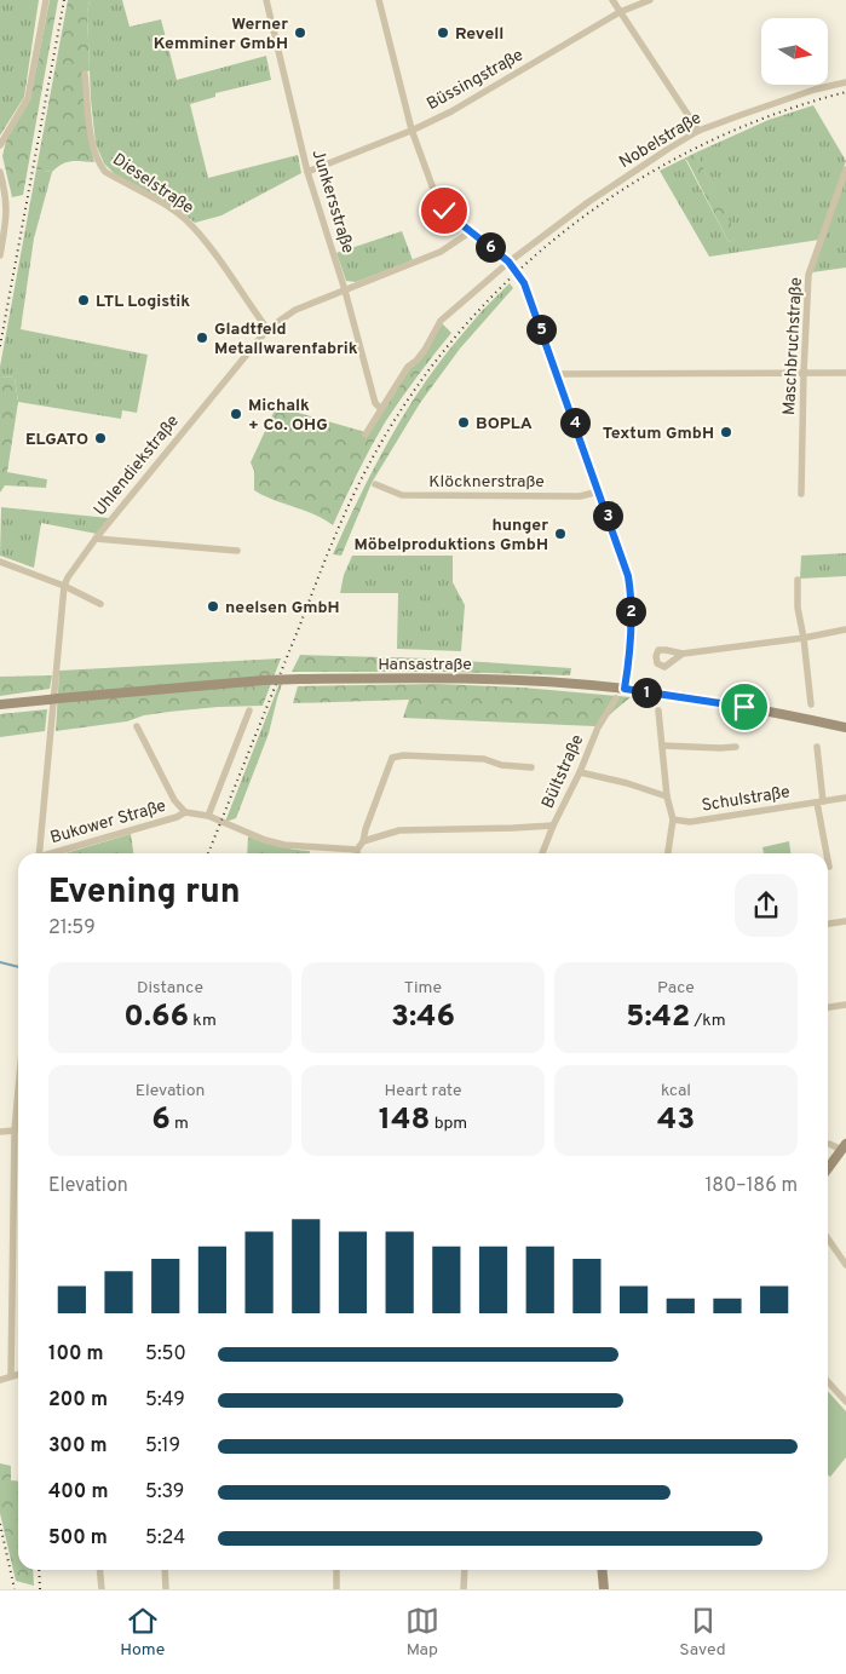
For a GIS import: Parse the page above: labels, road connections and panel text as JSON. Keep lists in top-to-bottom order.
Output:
{
  "streets": {
    "main road": ["Hansastraße"],
    "street": [
      "Büssingstraße",
      "Nobelstraße",
      "Dieselstraße",
      "Junkersstraße",
      "Maschbruchstraße",
      "Uhlendiekstraße",
      "Klöcknerstraße",
      "Bültstraße",
      "Schulstraße",
      "Bukower Straße"
    ]
  },
  "crossings": [
    ["Büssingstraße", "Junkersstraße"],
    ["Nobelstraße", "Junkersstraße"],
    ["Dieselstraße", "Uhlendiekstraße"],
    ["Junkersstraße", "Uhlendiekstraße"]
  ],
  "places": [
    "Werner Kemminer GmbH",
    "Revell",
    "LTL Logistik",
    "Gladtfeld Metallwarenfabrik",
    "Michalk + Co. OHG",
    "BOPLA",
    "Textum GmbH",
    "ELGATO",
    "hunger Möbelproduktions GmbH",
    "neelsen GmbH"
  ],
  "north": "right",
  "page": {
    "pins": [
      "6",
      "5",
      "4",
      "3",
      "2",
      "1"
    ],
    "heading": ["Evening run", "21:59"],
    "stats": [
      ["Distance", "0.66 km"],
      ["Time", "3:46"],
      ["Pace", "5:42 /km"],
      ["Elevation", "6 m"],
      ["Heart rate", "148 bpm"],
      ["kcal", "43"]
    ],
    "chart": ["Elevation", "180–186 m"],
    "list": [
      {
        "name": "100 m",
        "note": "5:50"
      },
      {
        "name": "200 m",
        "note": "5:49"
      },
      {
        "name": "300 m",
        "note": "5:19"
      },
      {
        "name": "400 m",
        "note": "5:39"
      },
      {
        "name": "500 m",
        "note": "5:24"
      }
    ],
    "tabs": ["Home", "Map", "Saved"]
  }
}
